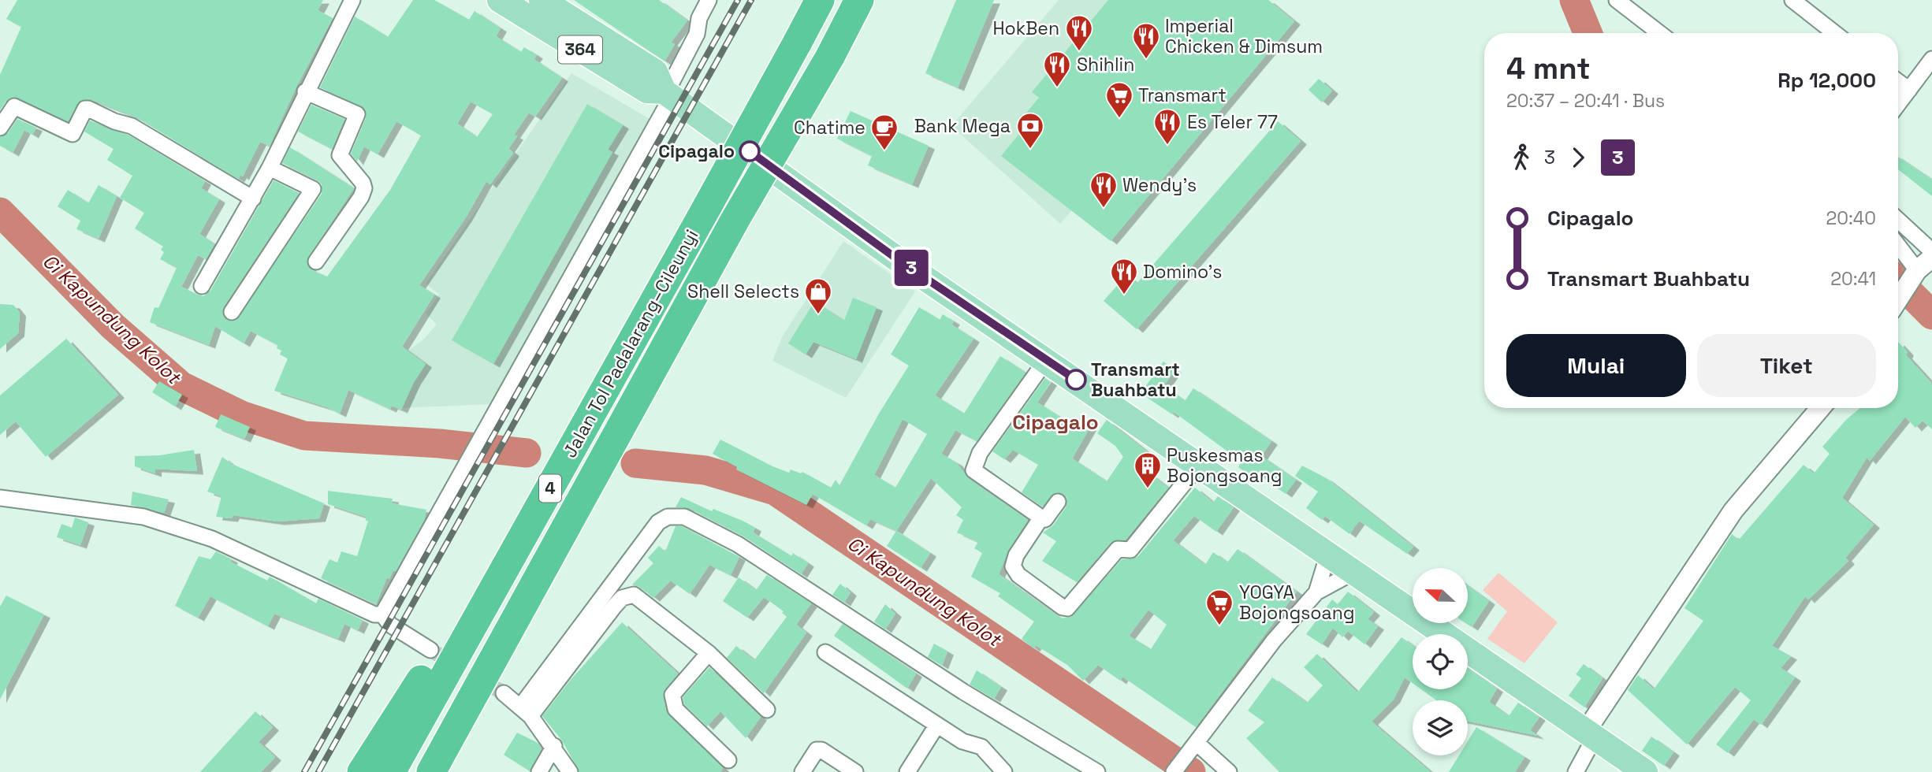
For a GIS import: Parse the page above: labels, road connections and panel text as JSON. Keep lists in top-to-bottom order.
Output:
{
  "streets": {
    "highway": ["Jalan Tol Padalarang–Cileunyi", "4"],
    "main road": ["364"]
  },
  "districts": ["Cipagalo"],
  "water": ["Ci Kapundung Kolot"],
  "places": {
    "restaurant": [
      "HokBen",
      "Imperial Chicken & Dimsum",
      "Shihlin",
      "Es Teler 77",
      "Wendy's",
      "Domino's"
    ],
    "supermarket": ["Transmart", "YOGYA Bojongsoang"],
    "bank": ["Bank Mega"],
    "cafe": ["Chatime"],
    "other": ["Cipagalo", "Transmart Buahbatu"],
    "shop": ["Shell Selects"],
    "building": ["Puskesmas Bojongsoang"]
  },
  "lines": ["bus line 3"],
  "north": "left",
  "page": {
    "on_map": "3",
    "heading": ["4 mnt", "20:37 – 20:41 · Bus", "Rp 12,000"],
    "legs": ["3", "3"],
    "list": [
      {
        "name": "Cipagalo",
        "value": "20:40"
      },
      {
        "name": "Transmart Buahbatu",
        "value": "20:41"
      }
    ],
    "buttons": ["Mulai", "Tiket"]
  }
}
